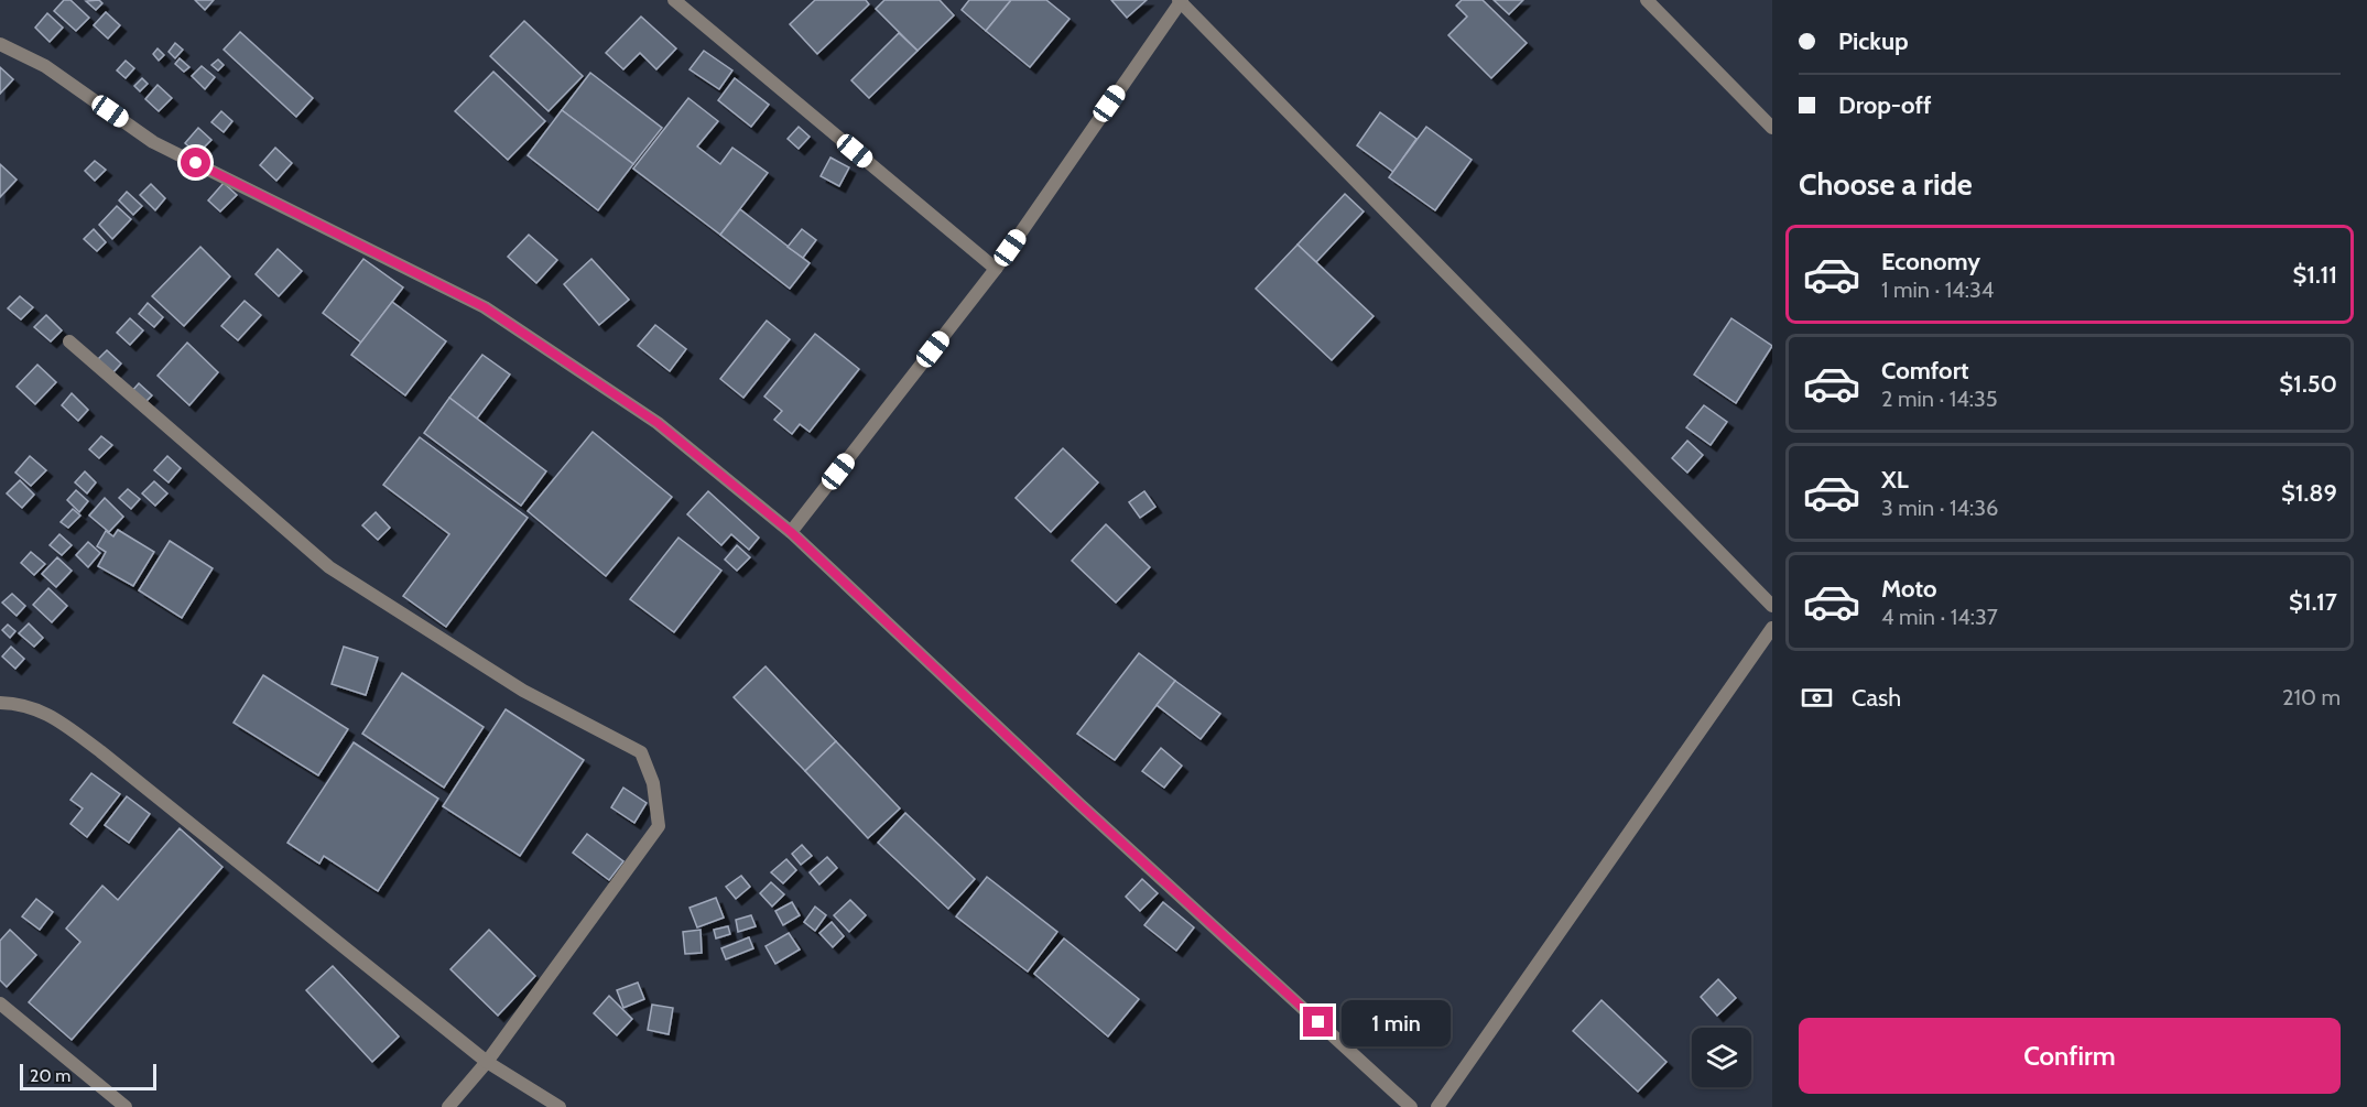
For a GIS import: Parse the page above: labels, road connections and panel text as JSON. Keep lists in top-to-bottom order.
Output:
{
  "scale_bar": "20 m",
  "page": {
    "banner": ["Pickup", "Drop-off"],
    "heading": "Choose a ride",
    "list": [
      {
        "name": "Economy",
        "note": "1 min · 14:34",
        "value": "$1.11"
      },
      {
        "name": "Comfort",
        "note": "2 min · 14:35",
        "value": "$1.50"
      },
      {
        "name": "XL",
        "note": "3 min · 14:36",
        "value": "$1.89"
      },
      {
        "name": "Moto",
        "note": "4 min · 14:37",
        "value": "$1.17"
      }
    ],
    "pay": ["Cash", "210 m"],
    "bubble": "1 min",
    "buttons": "Confirm",
    "scale": "20 m"
  }
}
